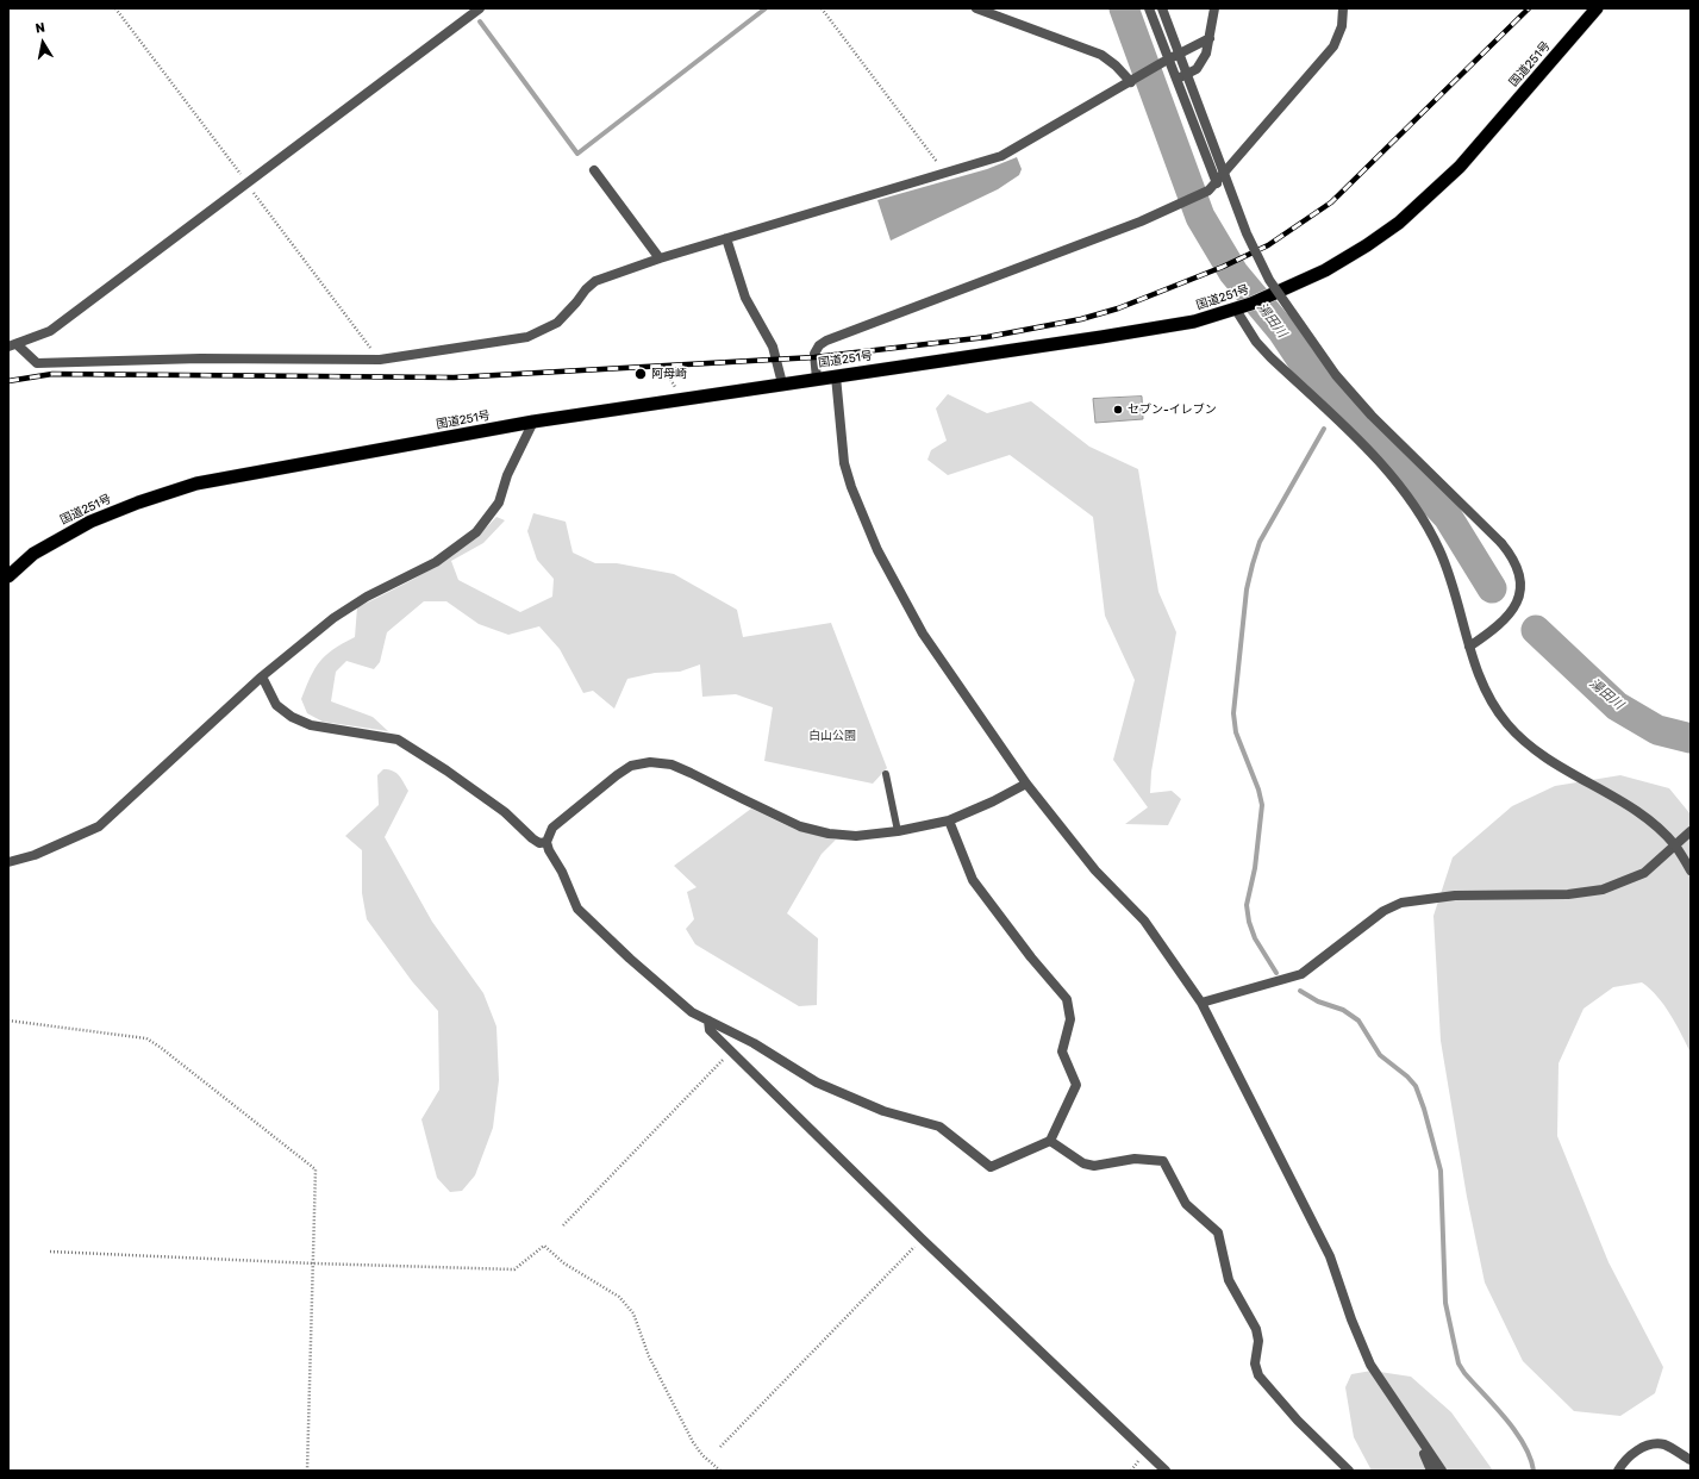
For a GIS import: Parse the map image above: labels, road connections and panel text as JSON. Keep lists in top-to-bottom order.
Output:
{
  "streets": {
    "highway": ["国道251号"]
  },
  "water": ["湯田川"],
  "parks": ["白山公園"],
  "places": ["阿母崎", "セブン-イレブン"],
  "north": "top"
}
